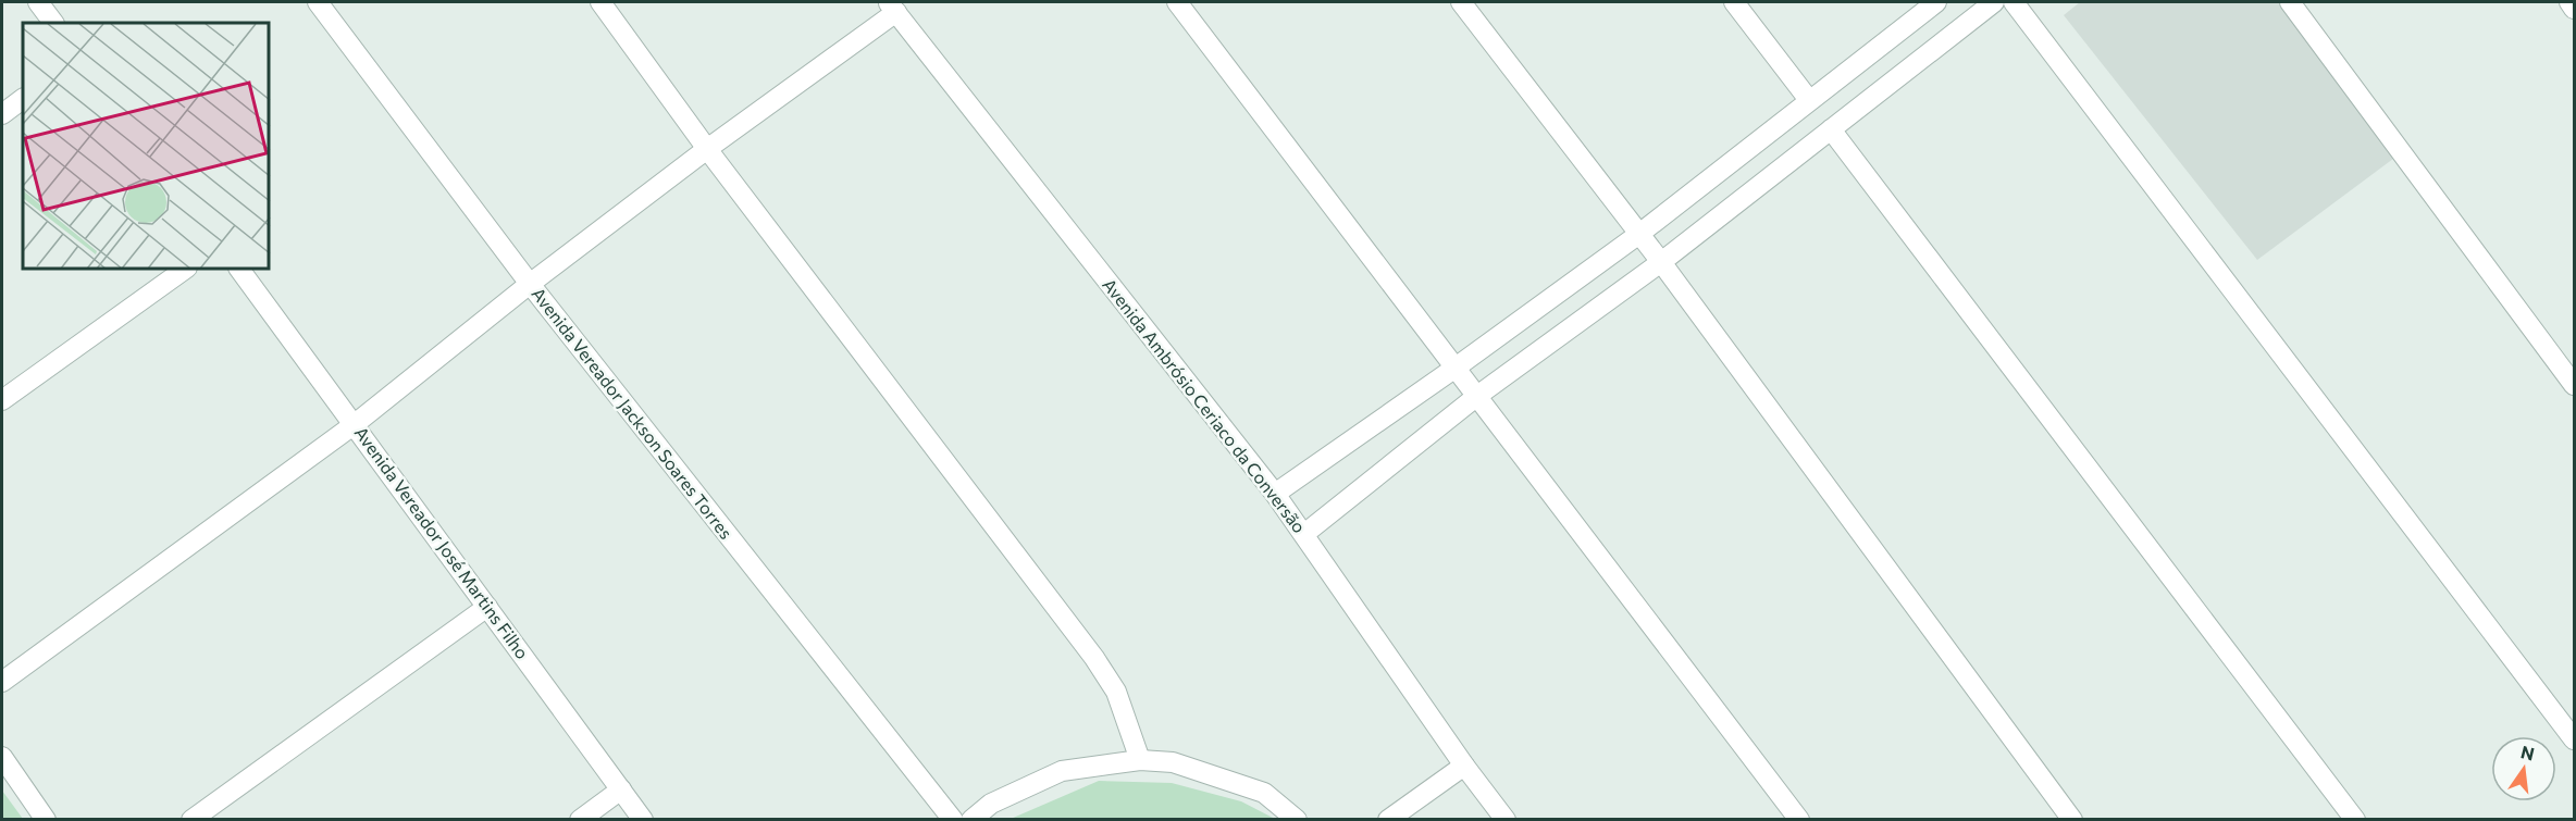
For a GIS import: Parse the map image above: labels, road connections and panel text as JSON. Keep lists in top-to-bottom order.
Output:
{
  "streets": {
    "street": ["Avenida Ambrósio Ceriaco da Conversão", "Avenida Vereador Jackson Soares Torres", "Avenida Vereador José Martins Filho"]
  },
  "north": "top"
}
